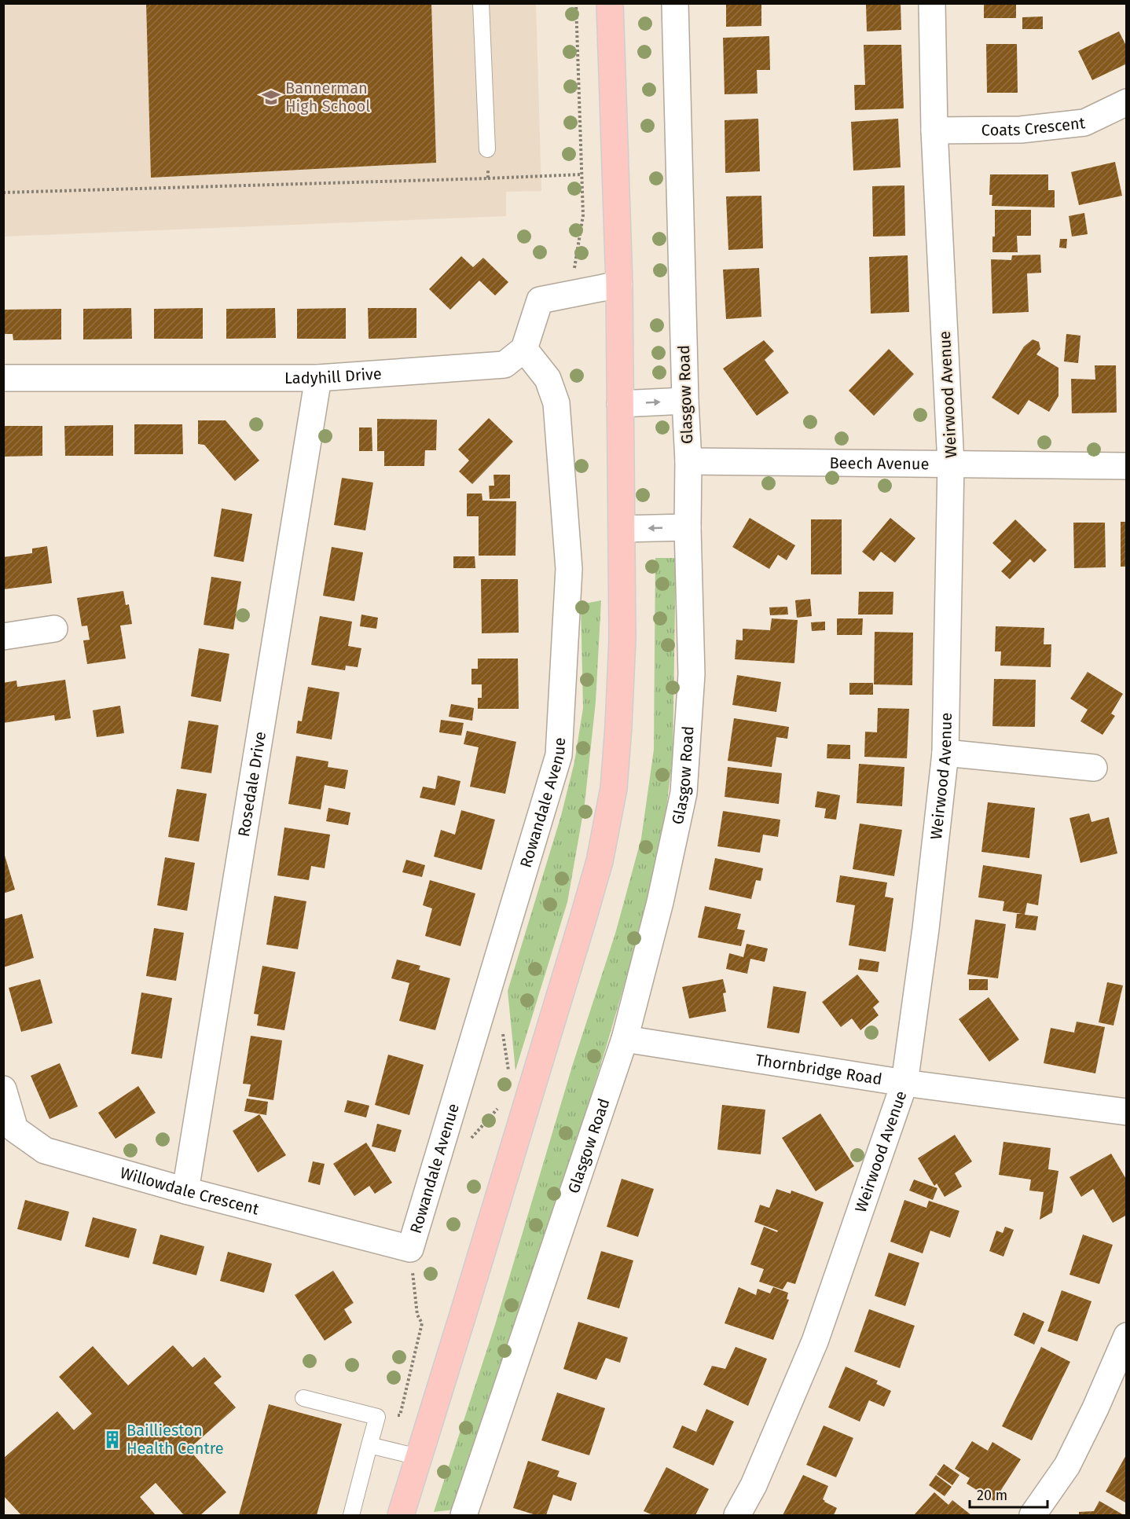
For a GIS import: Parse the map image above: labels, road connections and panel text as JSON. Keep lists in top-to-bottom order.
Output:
{
  "streets": {
    "street": [
      "Coats Crescent",
      "Ladyhill Drive",
      "Glasgow Road",
      "Weirwood Avenue",
      "Beech Avenue",
      "Rosedale Drive",
      "Rowandale Avenue",
      "Thornbridge Road",
      "Willowdale Crescent"
    ]
  },
  "crossings": [
    ["Coats Crescent", "Weirwood Avenue"],
    ["Ladyhill Drive", "Rosedale Drive"],
    ["Ladyhill Drive", "Rowandale Avenue"],
    ["Glasgow Road", "Beech Avenue"],
    ["Glasgow Road", "Thornbridge Road"],
    ["Weirwood Avenue", "Beech Avenue"],
    ["Weirwood Avenue", "Thornbridge Road"],
    ["Rosedale Drive", "Willowdale Crescent"],
    ["Rowandale Avenue", "Willowdale Crescent"]
  ],
  "places": {
    "school or university": ["Bannerman High School"],
    "building": ["Baillieston Health Centre"]
  },
  "scale_bar": "20 m"
}
